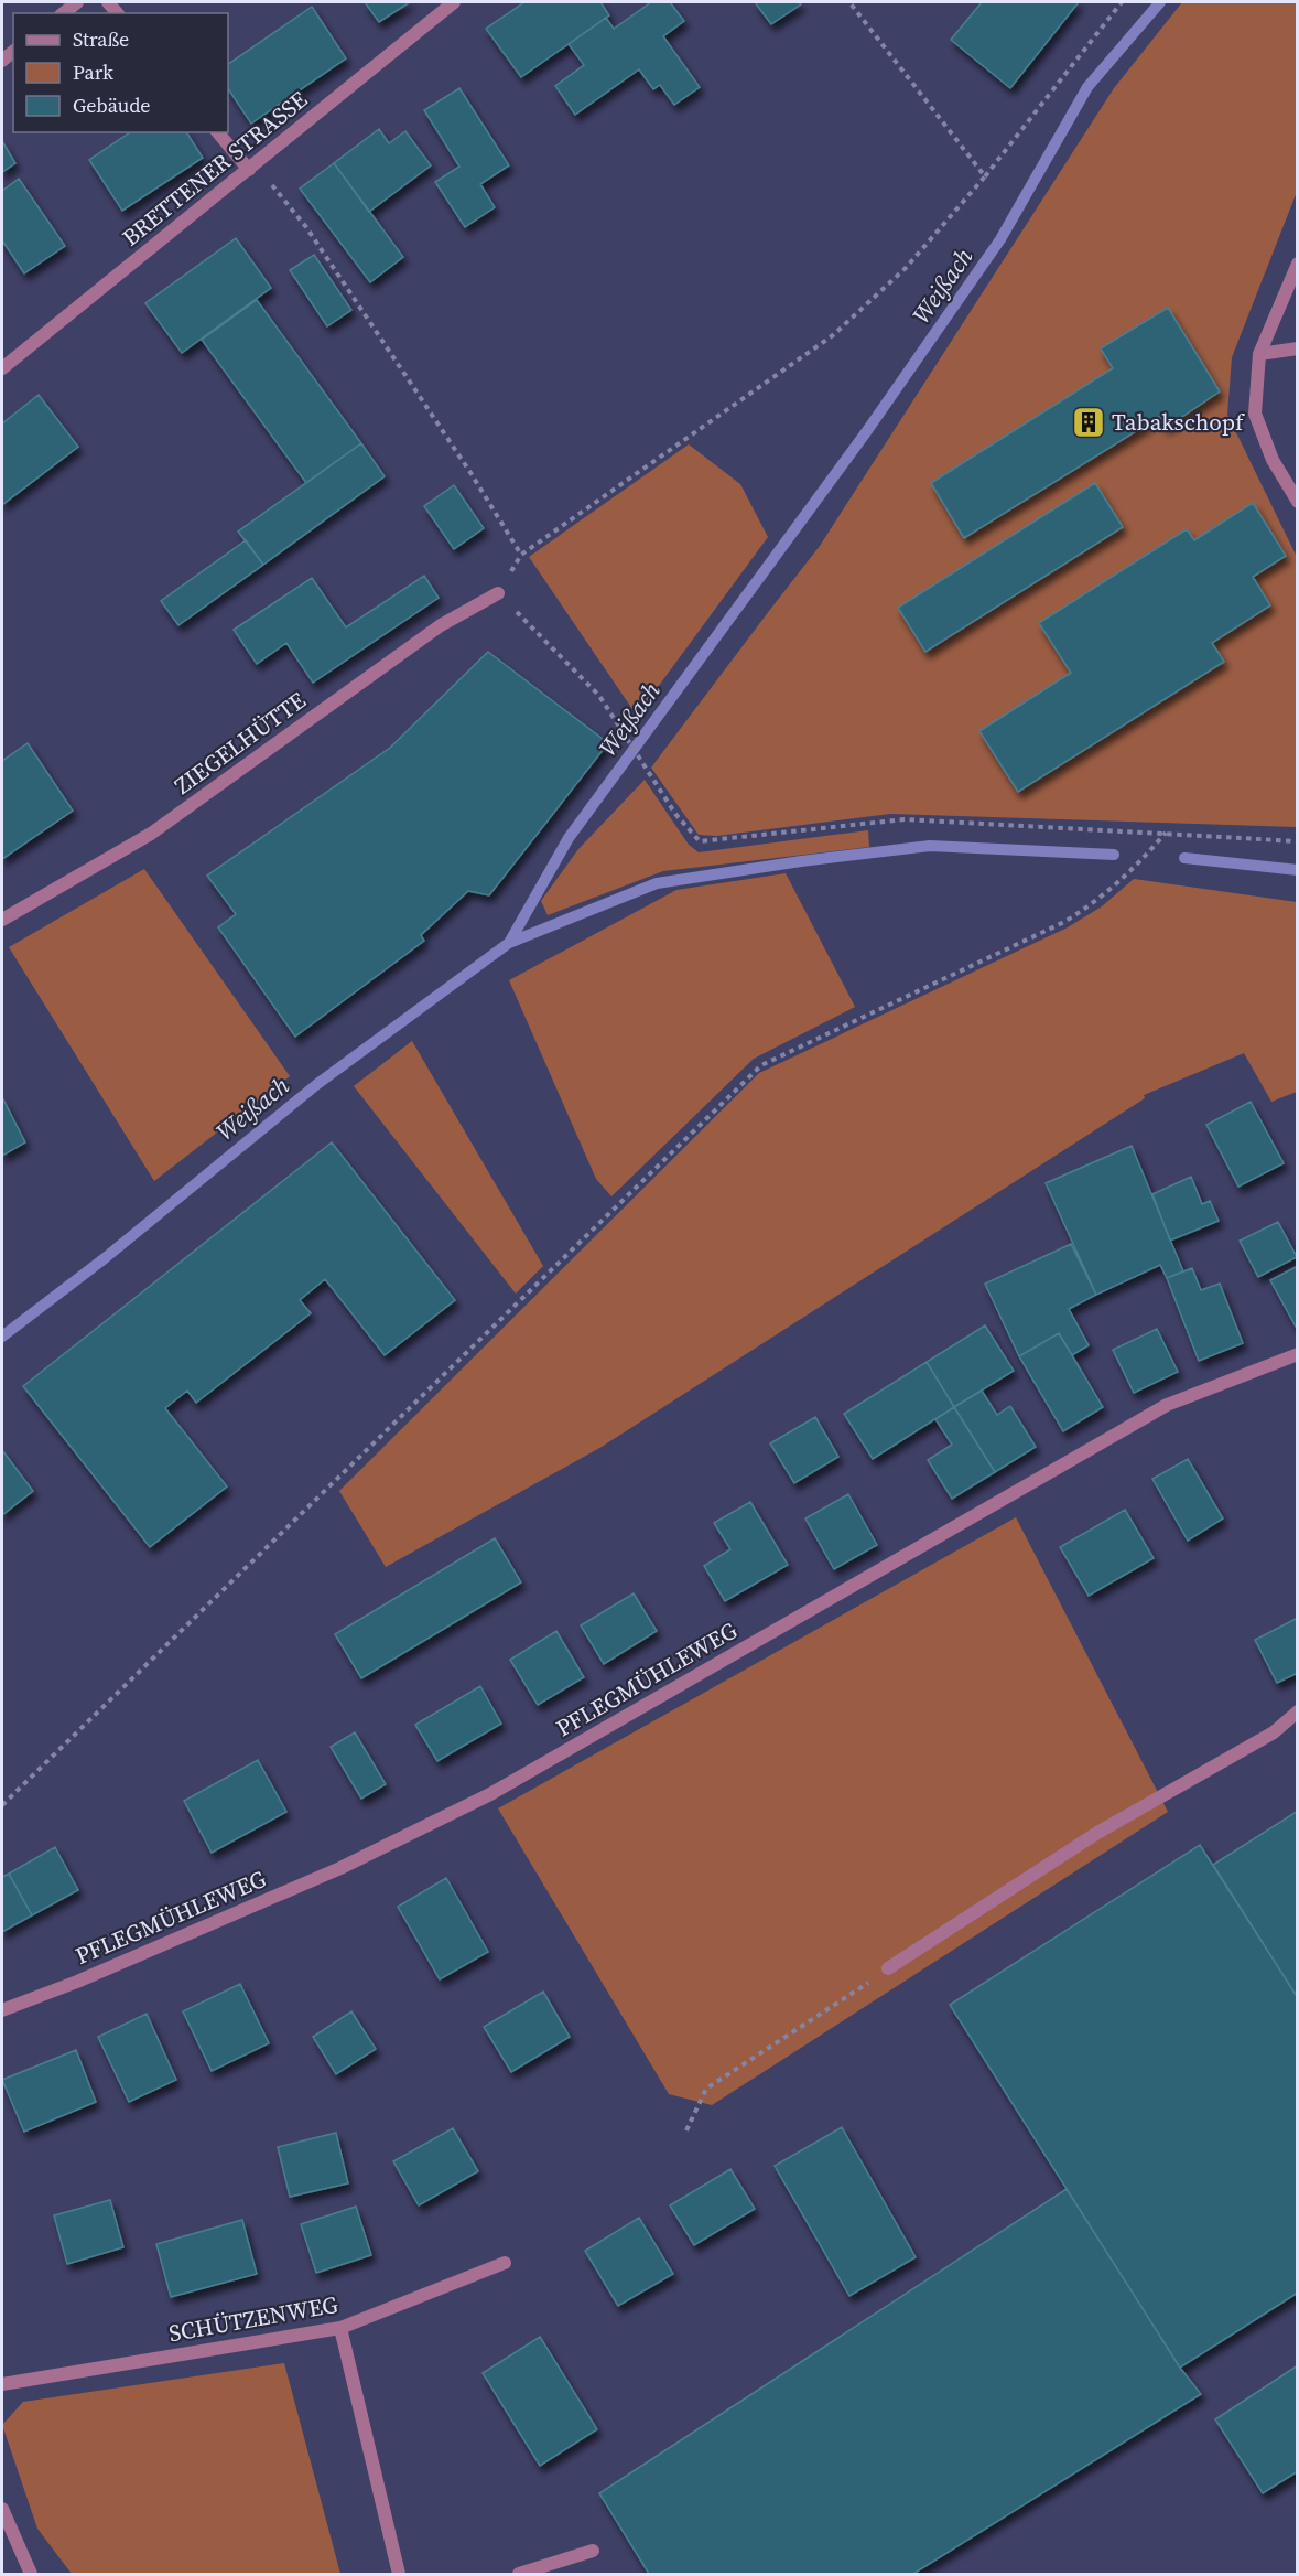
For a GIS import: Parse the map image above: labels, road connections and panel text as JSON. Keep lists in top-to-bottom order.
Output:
{
  "streets": {
    "street": [
      "BRETTENER STRASSE",
      "ZIEGELHÜTTE",
      "PFLEGMÜHLEWEG",
      "SCHÜTZENWEG"
    ]
  },
  "water": ["Weißach"],
  "places": {
    "building": ["Tabakschopf"]
  },
  "legend": ["Straße", "Park", "Gebäude"]
}
